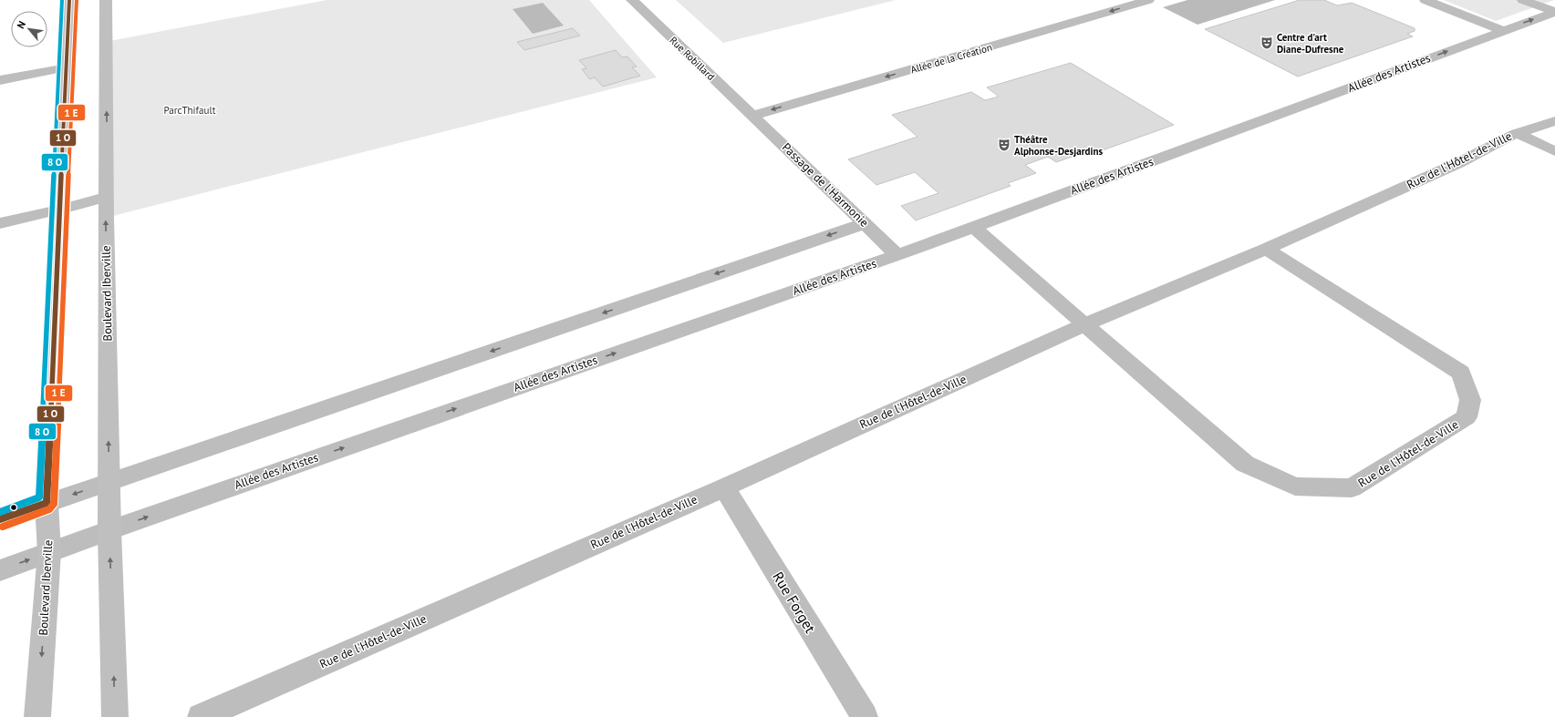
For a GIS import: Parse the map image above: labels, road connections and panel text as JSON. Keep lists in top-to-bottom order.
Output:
{
  "streets": {
    "street": [
      "Rue Robillard",
      "Allée de la Création",
      "Allée des Artistes",
      "Rue de l'Hôtel-de-Ville",
      "Passage de l'Harmonie",
      "Boulevard Iberville",
      "Rue Forget"
    ]
  },
  "crossings": [
    ["Rue Robillard", "Allée de la Création"],
    ["Rue Robillard", "Passage de l'Harmonie"],
    ["Allée de la Création", "Passage de l'Harmonie"],
    ["Allée des Artistes", "Passage de l'Harmonie"],
    ["Allée des Artistes", "Boulevard Iberville"],
    ["Rue de l'Hôtel-de-Ville", "Rue Forget"]
  ],
  "one_way": ["Allée de la Création"],
  "parks": ["ParcThifault"],
  "places": {
    "theatre": ["Centre d'art Diane-Dufresne", "Théâtre Alphonse-Desjardins"]
  },
  "north": "top left"
}
